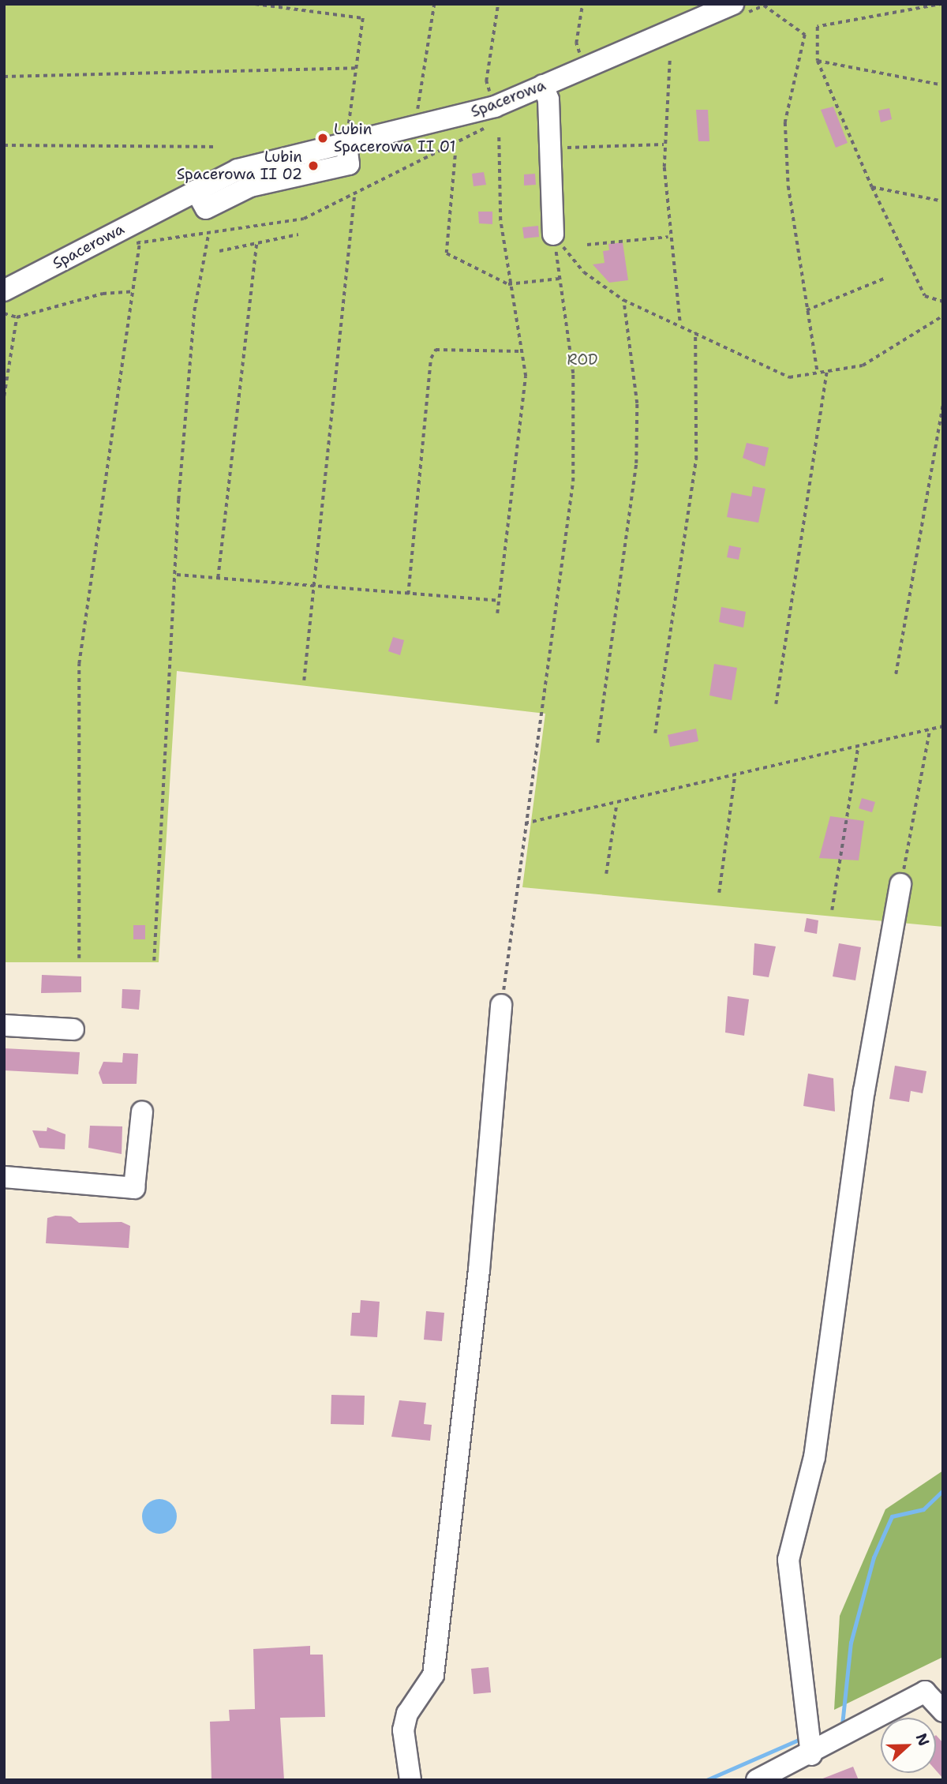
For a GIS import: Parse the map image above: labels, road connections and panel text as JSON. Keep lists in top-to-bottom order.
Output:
{
  "streets": {
    "street": ["Spacerowa"]
  },
  "parks": ["ROD"],
  "places": ["Lubin Spacerowa II 01", "Lubin Spacerowa II 02"],
  "north": "right"
}
